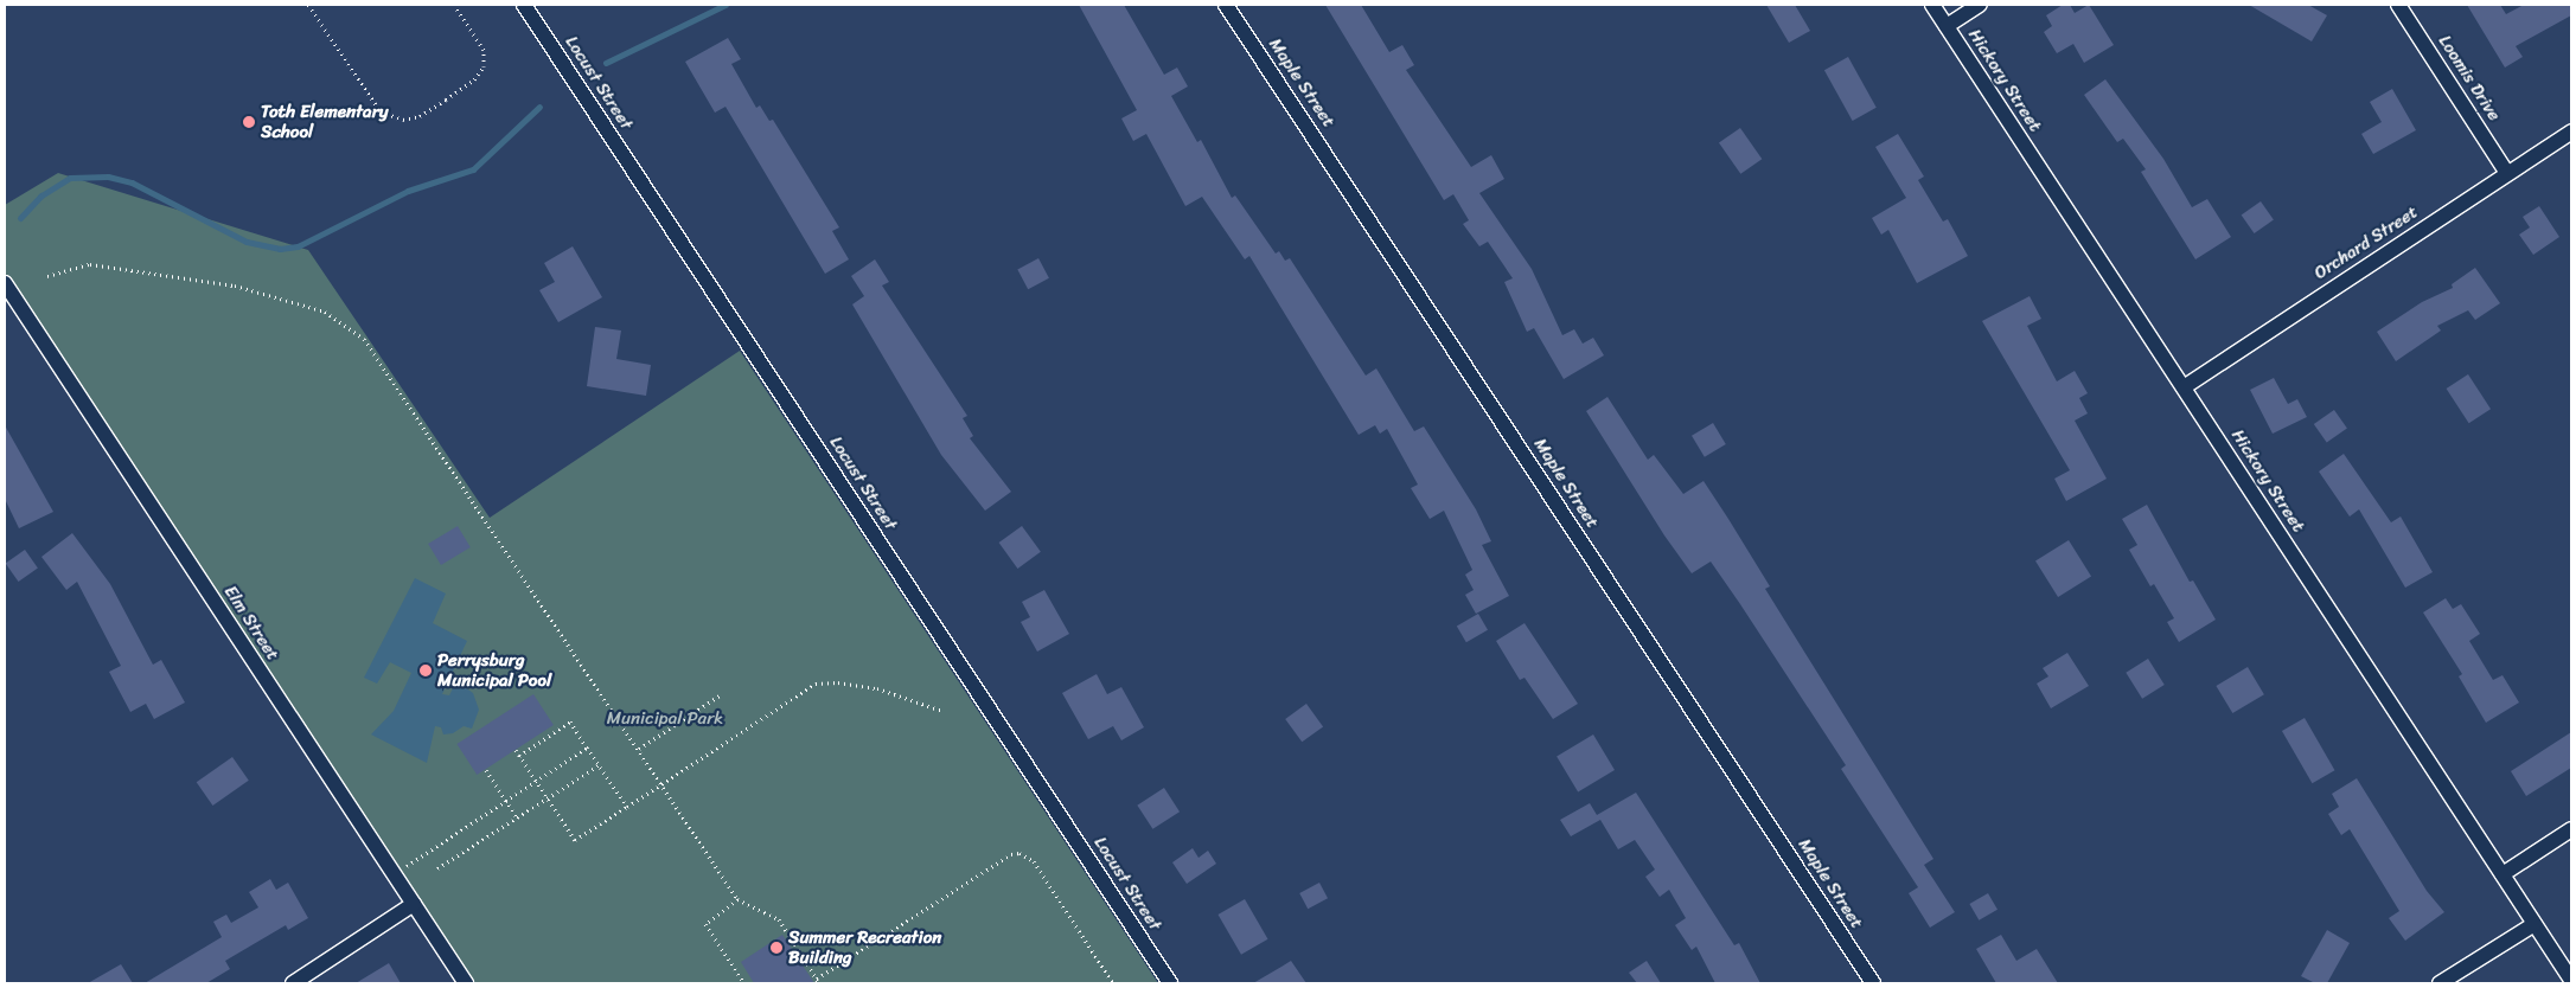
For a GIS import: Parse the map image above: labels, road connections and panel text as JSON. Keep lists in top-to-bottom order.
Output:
{
  "streets": {
    "street": [
      "Loomis Drive",
      "Hickory Street",
      "Locust Street",
      "Maple Street",
      "Orchard Street",
      "Elm Street"
    ]
  },
  "crossings": [
    ["Loomis Drive", "Orchard Street"],
    ["Hickory Street", "Orchard Street"]
  ],
  "parks": ["Municipal Park"],
  "places": ["Toth Elementary School", "Perrysburg Municipal Pool", "Summer Recreation Building"]
}
